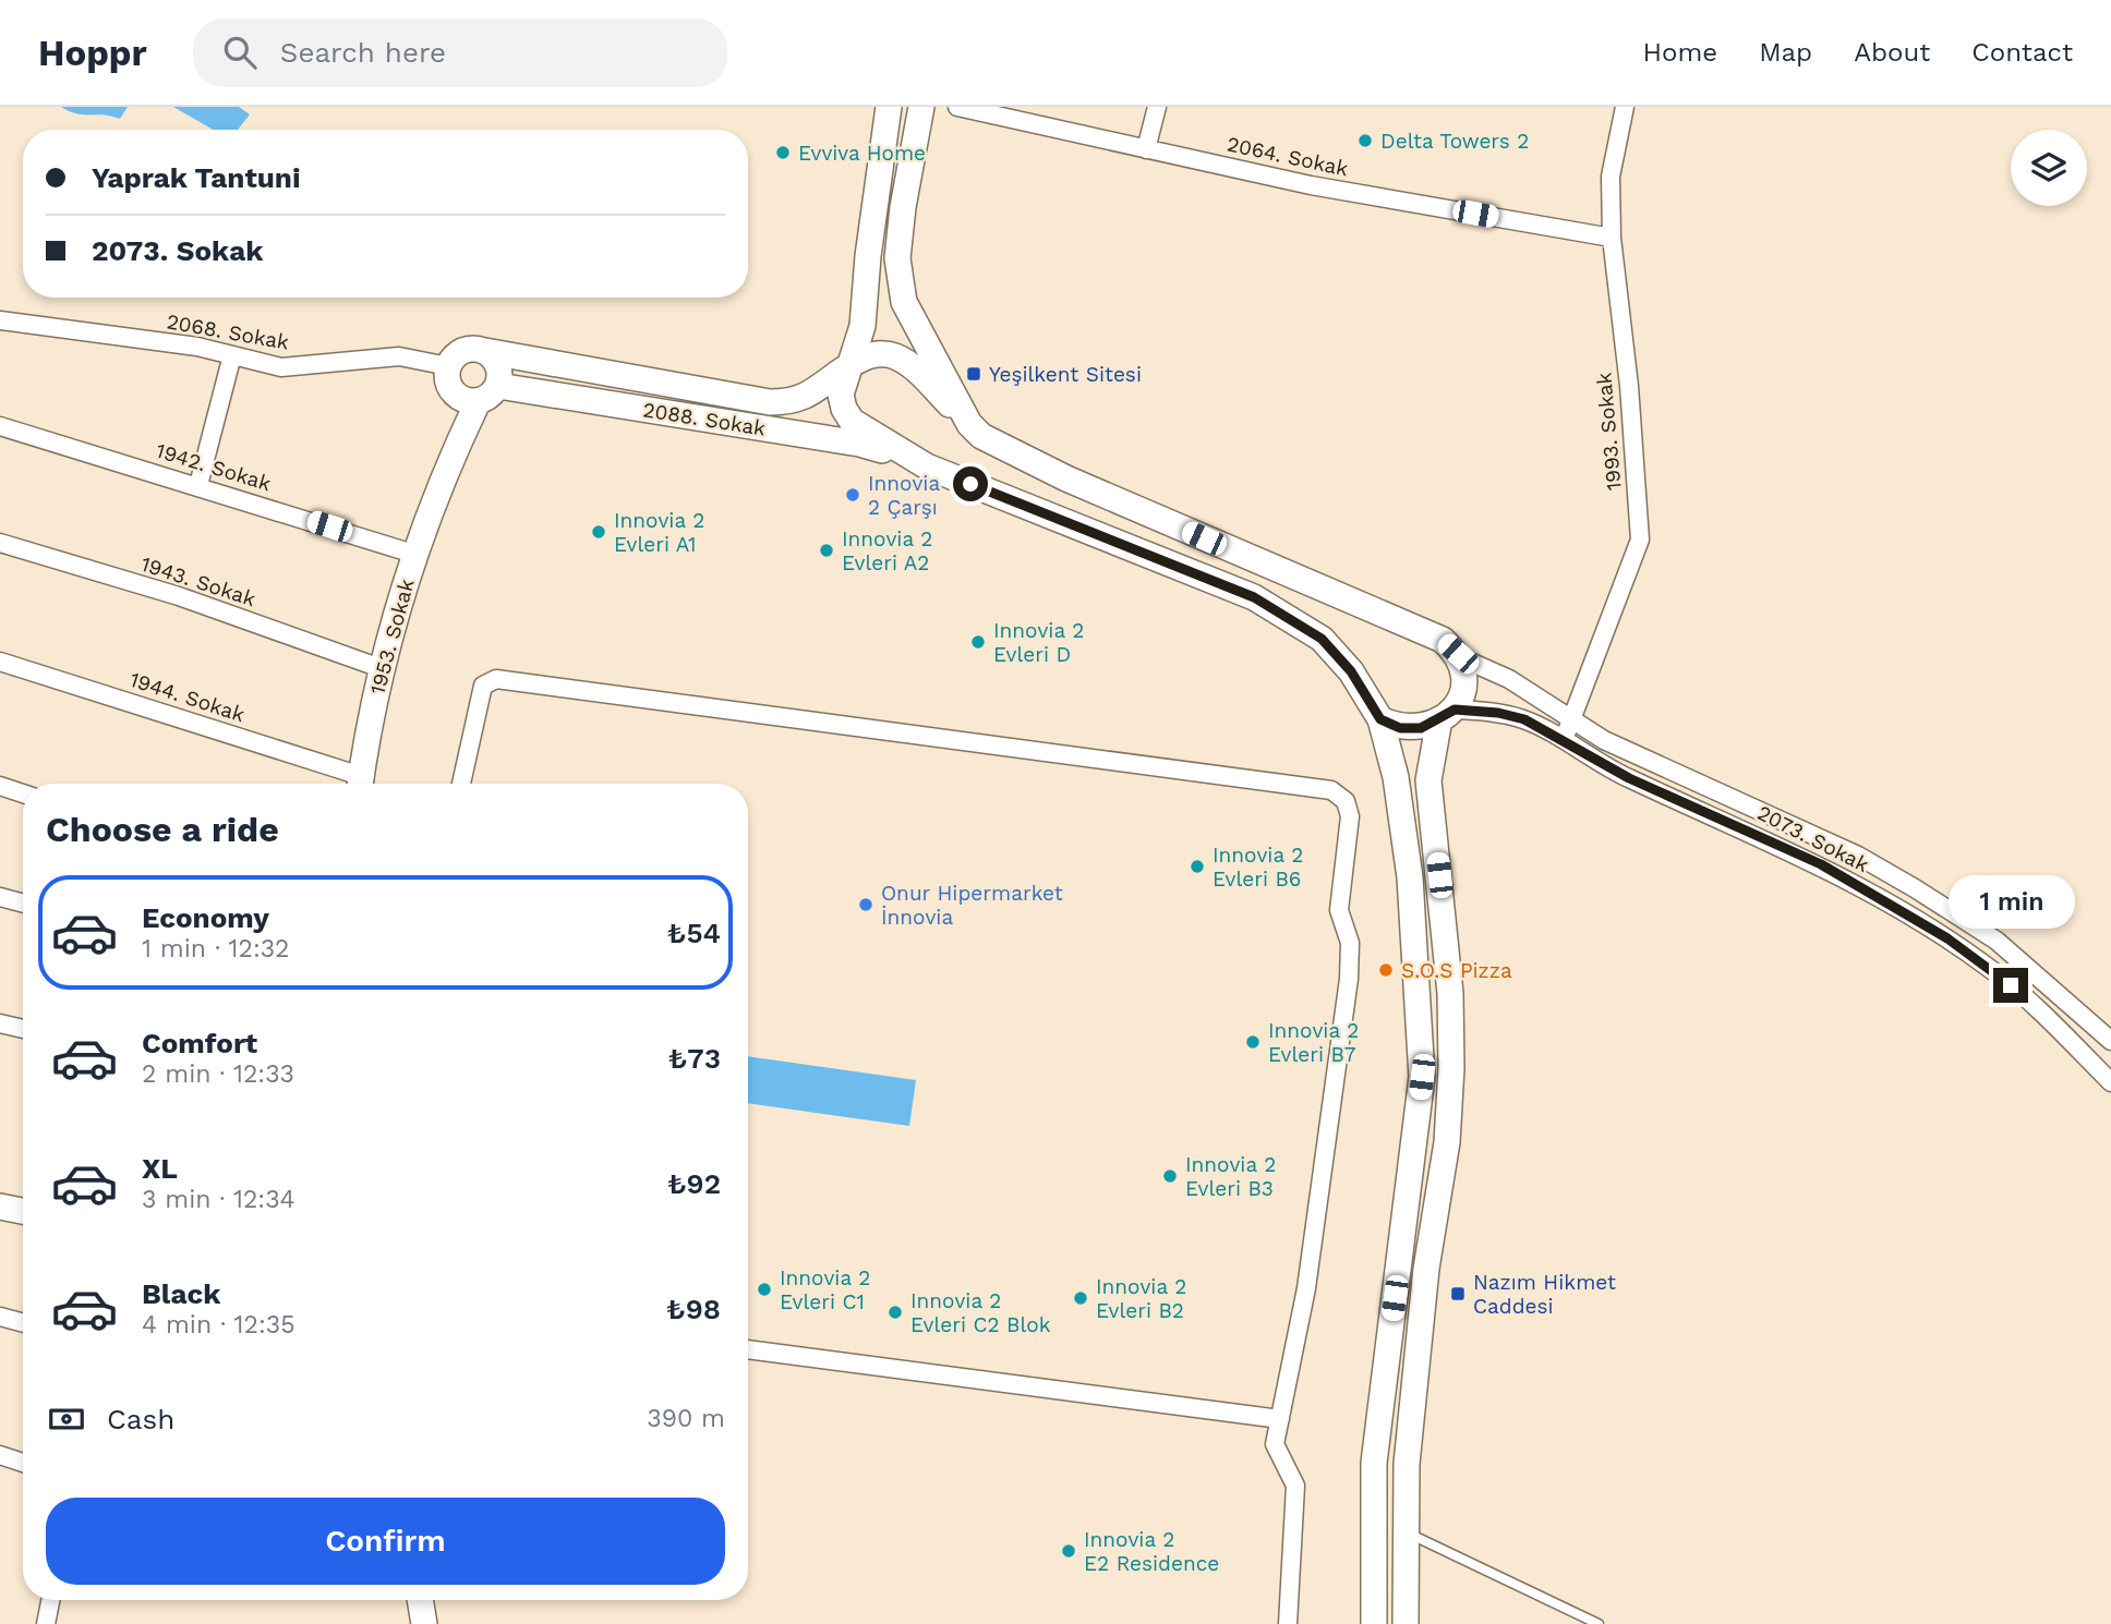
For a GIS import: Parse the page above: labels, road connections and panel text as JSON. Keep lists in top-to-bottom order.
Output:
{
  "streets": {
    "main road": ["2088. Sokak", "1953. Sokak"],
    "street": [
      "2064. Sokak",
      "2068. Sokak",
      "1993. Sokak",
      "1942. Sokak",
      "1943. Sokak",
      "1944. Sokak",
      "2073. Sokak"
    ]
  },
  "crossings": [
    ["2064. Sokak", "1993. Sokak"],
    ["2068. Sokak", "2088. Sokak"],
    ["1993. Sokak", "2073. Sokak"],
    ["1942. Sokak", "1953. Sokak"],
    ["1943. Sokak", "1953. Sokak"]
  ],
  "places": {
    "other": [
      "Delta Towers 2",
      "Evviva Home",
      "Innovia 2 Çarşı",
      "Innovia 2 Evleri A1",
      "Innovia 2 Evleri A2",
      "Innovia 2 Evleri D",
      "Innovia 2 Evleri B6",
      "Onur Hipermarket İnnovia",
      "S.O.S Pizza",
      "Innovia 2 Evleri B7",
      "Innovia 2 Evleri B3",
      "Innovia 2 Evleri C1",
      "Innovia 2 Evleri B2",
      "Innovia 2 Evleri C2 Blok",
      "Innovia 2 E2 Residence"
    ],
    "transit": ["Yeşilkent Sitesi", "Nazım Hikmet Caddesi"]
  },
  "page": {
    "header": "Hoppr",
    "search": "Search here",
    "nav": [
      "Home",
      "Map",
      "About",
      "Contact"
    ],
    "banner": ["Yaprak Tantuni", "2073. Sokak"],
    "heading": "Choose a ride",
    "bubble": "1 min",
    "list": [
      {
        "name": "Economy",
        "note": "1 min · 12:32",
        "value": "₺54"
      },
      {
        "name": "Comfort",
        "note": "2 min · 12:33",
        "value": "₺73"
      },
      {
        "name": "XL",
        "note": "3 min · 12:34",
        "value": "₺92"
      },
      {
        "name": "Black",
        "note": "4 min · 12:35",
        "value": "₺98"
      }
    ],
    "pay": ["Cash", "390 m"],
    "buttons": "Confirm"
  }
}
